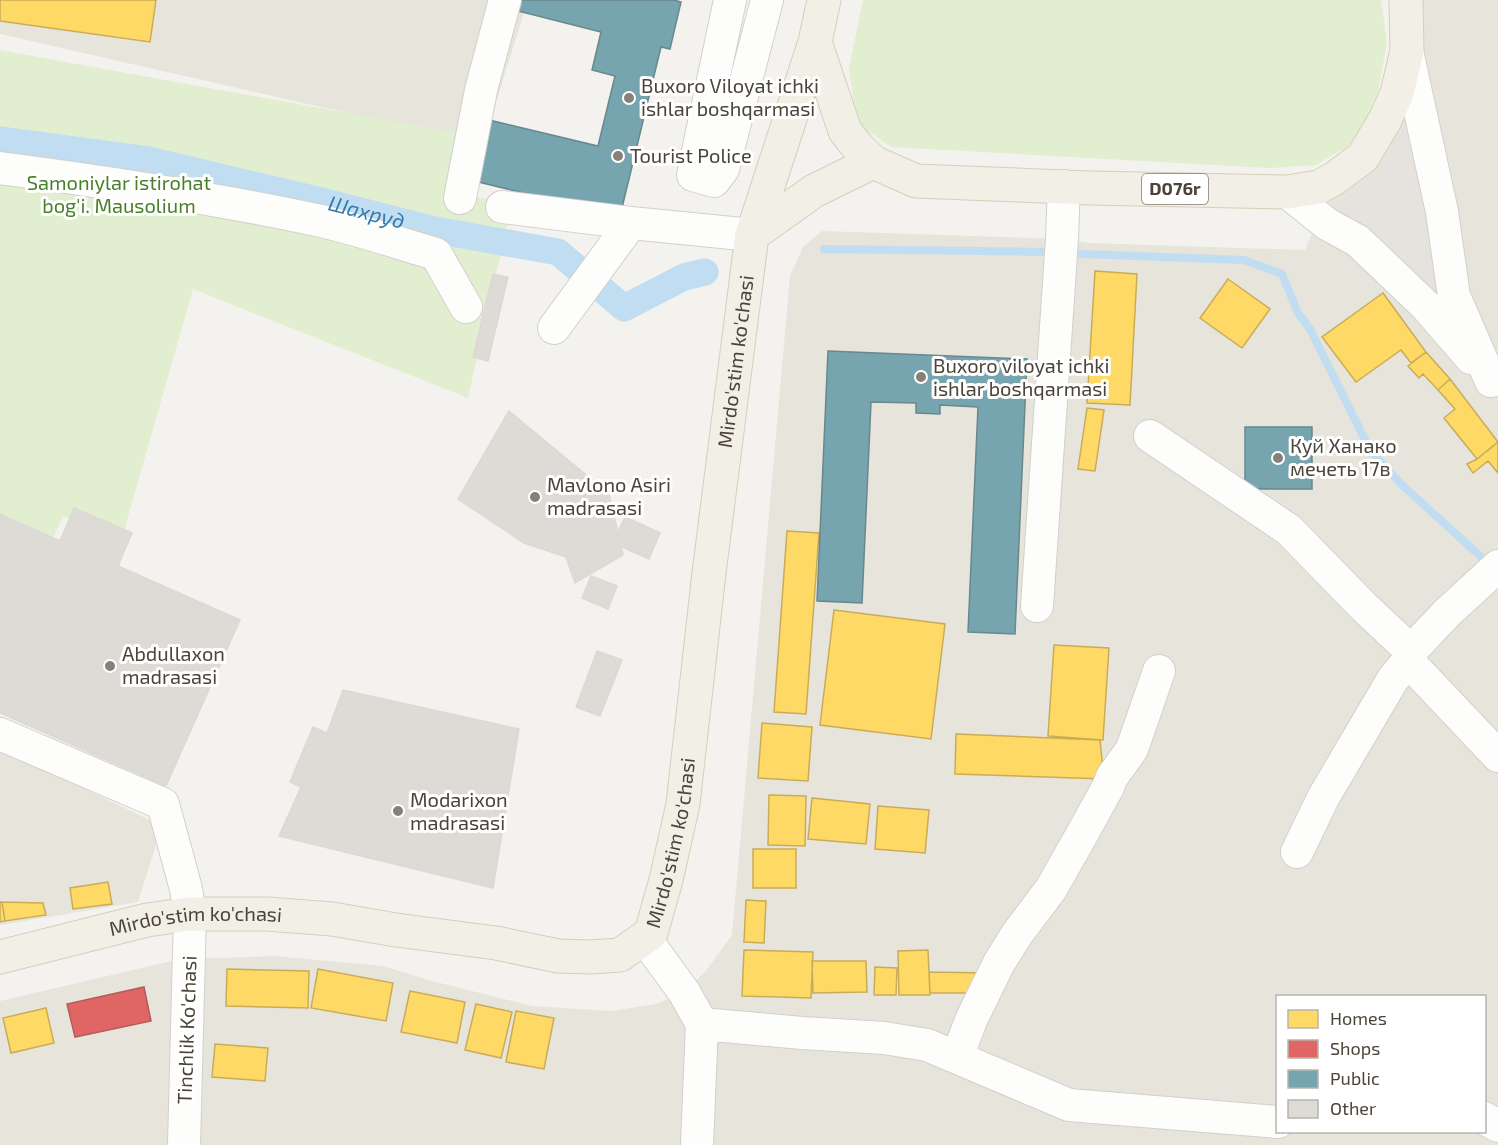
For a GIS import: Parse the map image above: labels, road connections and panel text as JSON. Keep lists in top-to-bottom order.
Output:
{
  "streets": {
    "main road": ["D076r", "Mirdo'stim ko'chasi"],
    "street": ["Tinchlik Ko'chasi"]
  },
  "crossings": [
    ["D076r", "Mirdo'stim ko'chasi"],
    ["Mirdo'stim ko'chasi", "Tinchlik Ko'chasi"]
  ],
  "water": ["Шахруд"],
  "parks": ["Samoniylar istirohat bog'i. Mausolium"],
  "places": [
    "Buxoro Viloyat ichki ishlar boshqarmasi",
    "Tourist Police",
    "Buxoro viloyat ichki ishlar boshqarmasi",
    "Куй Ханако мечеть 17в",
    "Mavlono Asiri madrasasi",
    "Abdullaxon madrasasi",
    "Modarixon madrasasi"
  ],
  "legend": [
    "Homes",
    "Shops",
    "Public",
    "Other"
  ]
}
